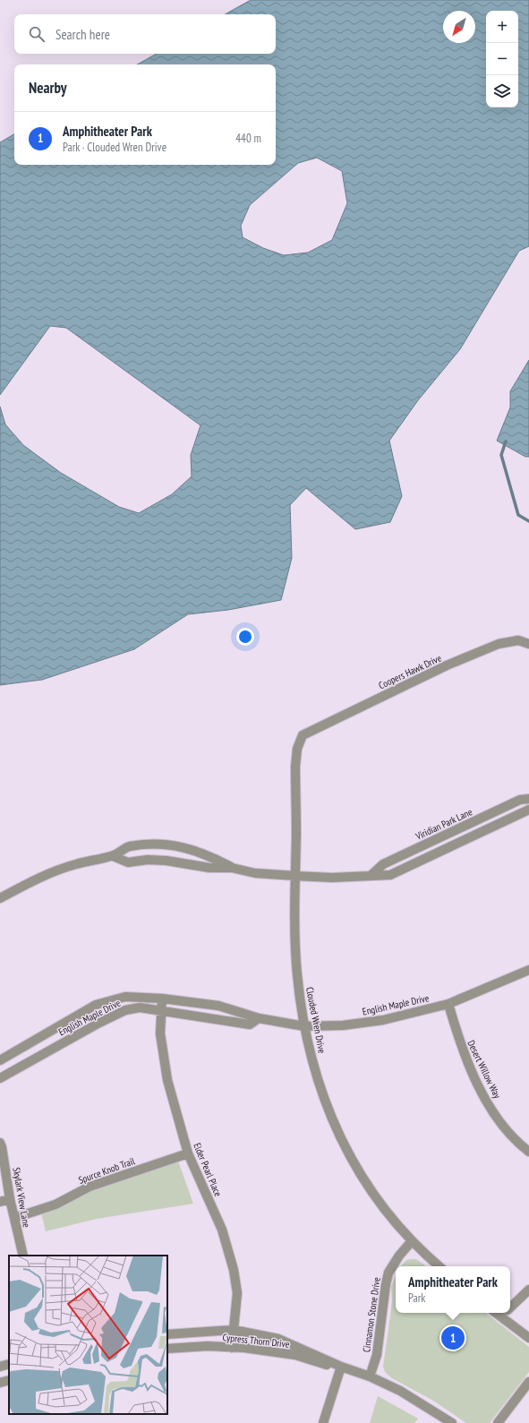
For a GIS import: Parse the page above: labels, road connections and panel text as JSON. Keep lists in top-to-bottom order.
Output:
{
  "streets": {
    "street": [
      "Coopers Hawk Drive",
      "Viridian Park Lane",
      "English Maple Drive",
      "Clouded Wren Drive",
      "Desert Willow Way",
      "Elder Pearl Place",
      "Spurce Knob Trail",
      "Skylark View Lane",
      "Cinnamon Stone Drive",
      "Cypress Thorn Drive"
    ]
  },
  "crossings": [
    ["Coopers Hawk Drive", "Clouded Wren Drive"],
    ["English Maple Drive", "Clouded Wren Drive"],
    ["English Maple Drive", "Desert Willow Way"],
    ["English Maple Drive", "Elder Pearl Place"],
    ["Clouded Wren Drive", "Cinnamon Stone Drive"],
    ["Elder Pearl Place", "Spurce Knob Trail"],
    ["Elder Pearl Place", "Cypress Thorn Drive"],
    ["Spurce Knob Trail", "Skylark View Lane"],
    ["Cinnamon Stone Drive", "Cypress Thorn Drive"]
  ],
  "north": "bottom left",
  "page": {
    "map_buttons": ["+", "−"],
    "search": "Search here",
    "heading": "Nearby",
    "list": [
      {
        "mark": "1",
        "name": "Amphitheater Park",
        "note": "Park · Clouded Wren Drive",
        "value": "440 m"
      }
    ],
    "popup": ["Amphitheater Park", "Park"],
    "pins": "1"
  }
}
